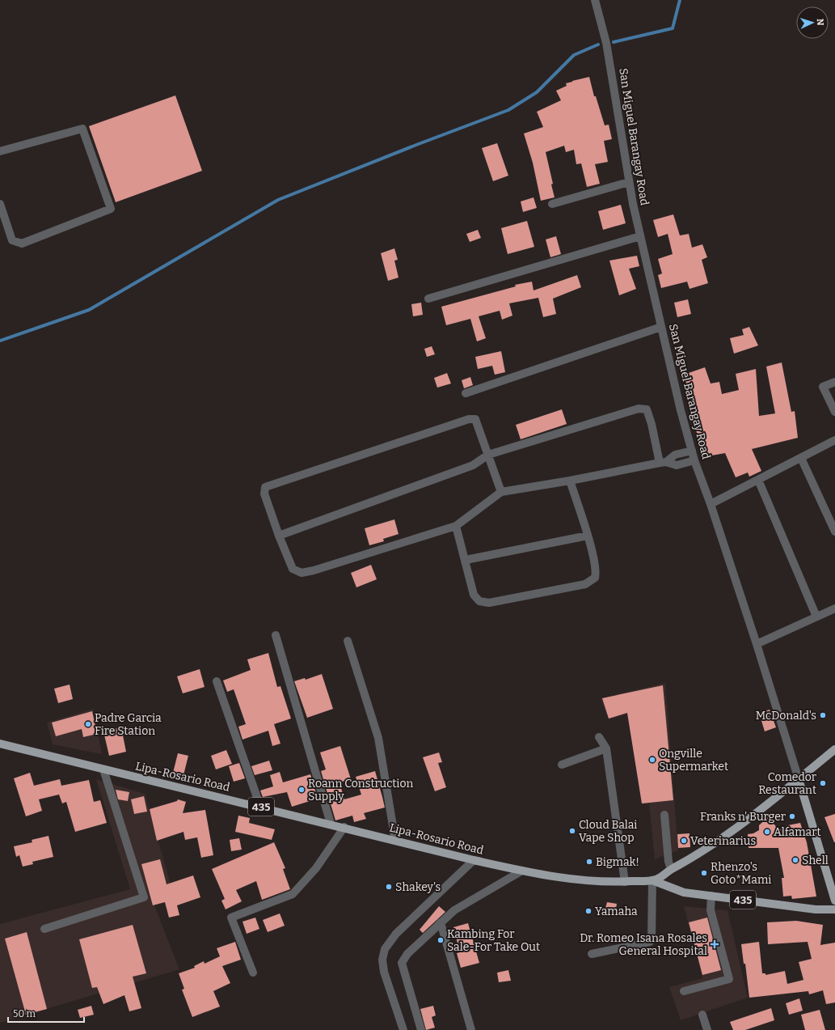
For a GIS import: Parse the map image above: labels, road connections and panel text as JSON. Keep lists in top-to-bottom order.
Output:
{
  "streets": {
    "main road": ["Lipa-Rosario Road", "435"],
    "street": ["San Miguel Barangay Road"]
  },
  "crossings": [
    ["San Miguel Barangay Road", "Lipa-Rosario Road"],
    ["Lipa-Rosario Road", "435"]
  ],
  "places": {
    "other": [
      "McDonald's",
      "Padre Garcia Fire Station",
      "Ongville Supermarket",
      "Comedor Restaurant",
      "Roann Construction Supply",
      "Franks n' Burger",
      "Cloud Balai Vape Shop",
      "Alfamart",
      "Veterinarius",
      "Shell",
      "Bigmak!",
      "Rhenzo's Goto*Mami",
      "Shakey's",
      "Yamaha",
      "Kambing For Sale-For Take Out"
    ],
    "health": ["Dr. Romeo Isana Rosales General Hospital"]
  },
  "scale_bar": "50 m",
  "north": "right"
}
